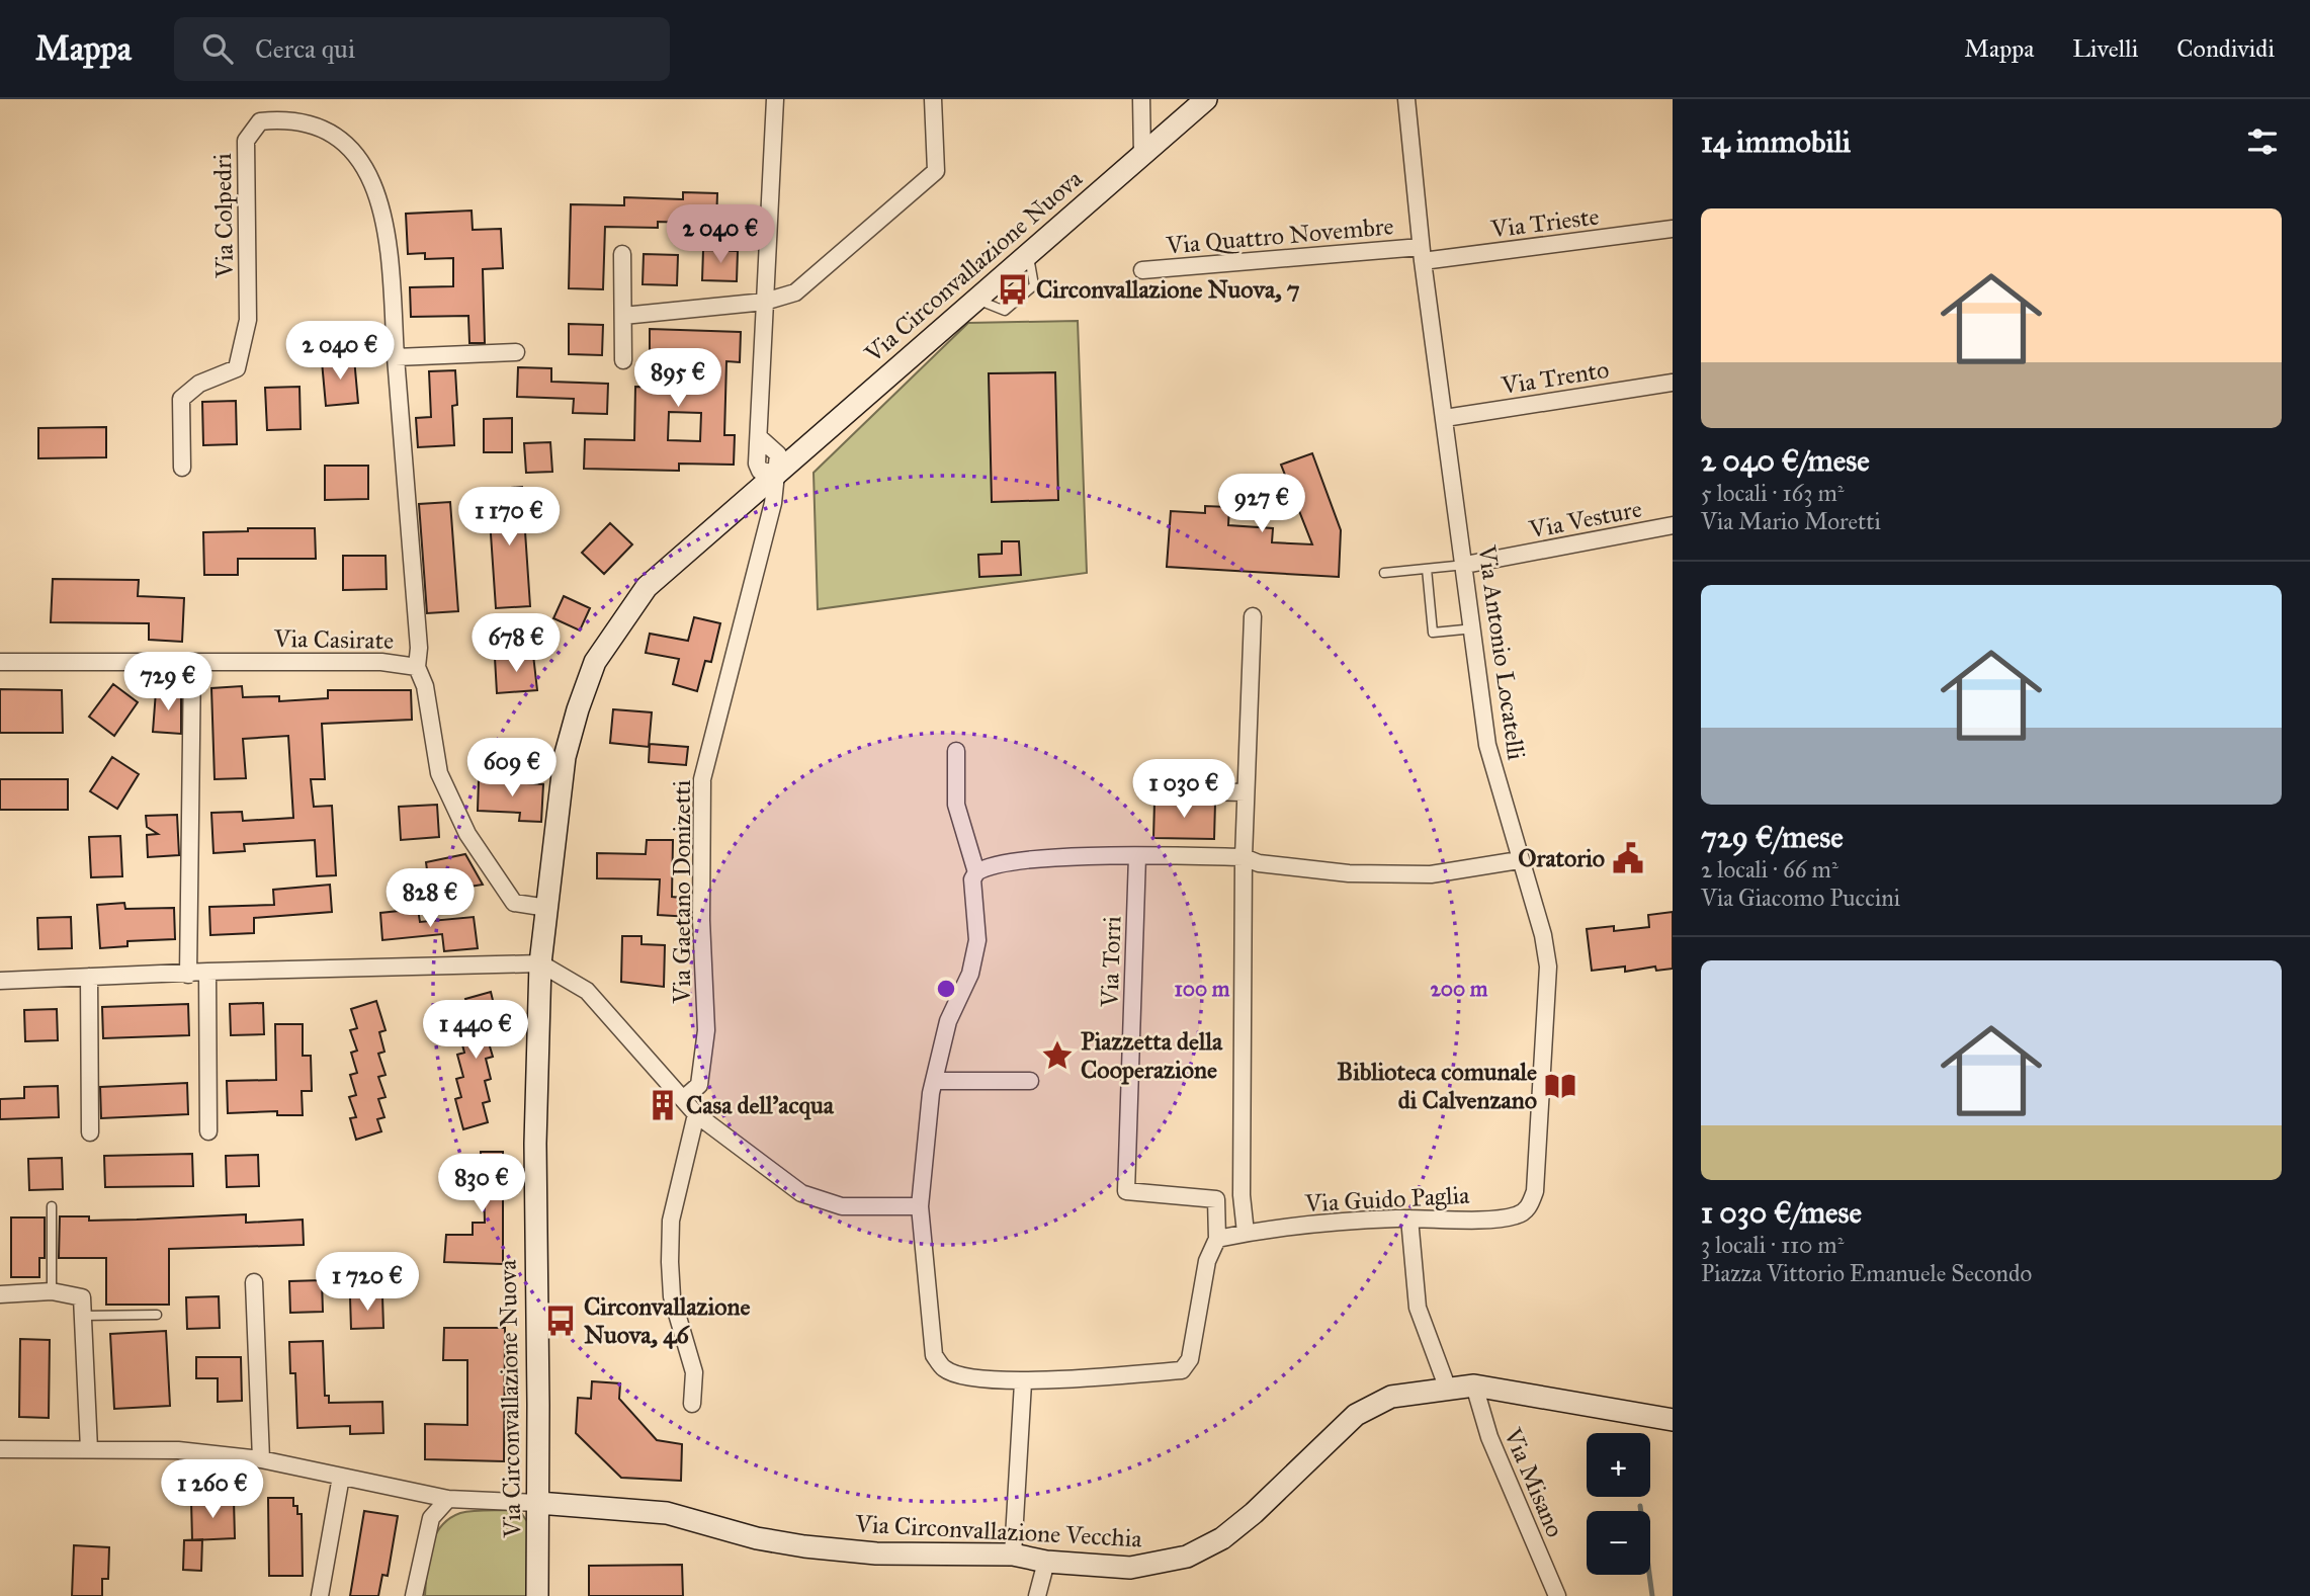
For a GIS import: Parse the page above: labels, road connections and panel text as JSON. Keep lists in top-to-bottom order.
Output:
{
  "streets": {
    "main road": ["Via Circonvallazione Nuova", "Via Circonvallazione Vecchia"],
    "street": [
      "Via Colpedri",
      "Via Trieste",
      "Via Quattro Novembre",
      "Via Trento",
      "Via Vesture",
      "Via Casirate",
      "Via Antonio Locatelli",
      "Via Gaetano Donizetti",
      "Via Torri",
      "Via Guido Paglia",
      "Via Misano"
    ]
  },
  "crossings": [
    ["Via Colpedri", "Via Casirate"],
    ["Via Trieste", "Via Quattro Novembre"],
    ["Via Trieste", "Via Antonio Locatelli"],
    ["Via Quattro Novembre", "Via Antonio Locatelli"],
    ["Via Circonvallazione Nuova", "Via Casirate"],
    ["Via Circonvallazione Nuova", "Via Gaetano Donizetti"],
    ["Via Circonvallazione Nuova", "Via Circonvallazione Vecchia"],
    ["Via Trento", "Via Antonio Locatelli"],
    ["Via Vesture", "Via Antonio Locatelli"],
    ["Via Antonio Locatelli", "Via Guido Paglia"],
    ["Via Torri", "Via Guido Paglia"],
    ["Via Misano", "Via Circonvallazione Vecchia"]
  ],
  "places": {
    "bus stop": ["Circonvallazione Nuova, 7", "Circonvallazione Nuova, 46"],
    "public building": ["Oratorio"],
    "place": ["Piazzetta della Cooperazione"],
    "library": ["Biblioteca comunale di Calvenzano"],
    "building": ["Casa dell'acqua"]
  },
  "page": {
    "header": "Mappa",
    "search": "Cerca qui",
    "nav": ["Mappa", "Livelli", "Condividi"],
    "heading": "14 immobili",
    "list": [
      {
        "name": "2 040 €/mese",
        "note": "5 locali · 163 m² · Via Mario Moretti"
      },
      {
        "name": "729 €/mese",
        "note": "2 locali · 66 m² · Via Giacomo Puccini"
      },
      {
        "name": "1 030 €/mese",
        "note": "3 locali · 110 m² · Piazza Vittorio Emanuele Secondo"
      }
    ],
    "price": [
      "2 040 €",
      "2 040 €",
      "895 €",
      "927 €",
      "1 170 €",
      "678 €",
      "729 €",
      "609 €",
      "1 030 €",
      "828 €",
      "1 440 €",
      "830 €",
      "1 720 €",
      "1 260 €"
    ],
    "map_buttons": ["+", "−"]
  },
  "rings": ["100 m", "200 m"]
}
